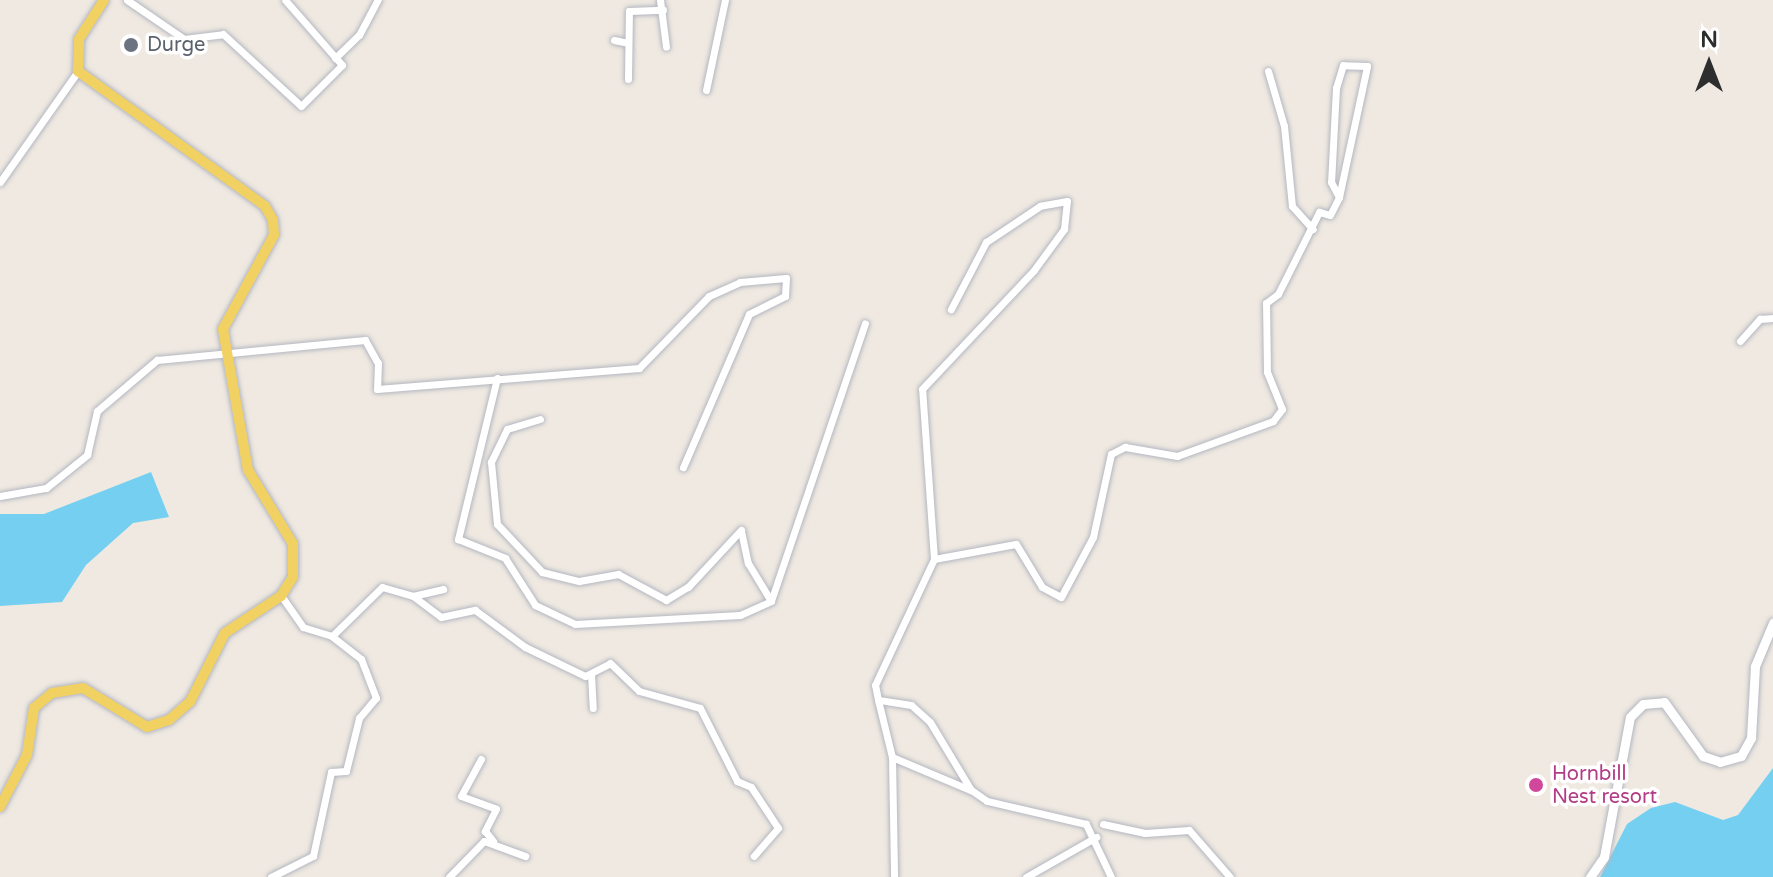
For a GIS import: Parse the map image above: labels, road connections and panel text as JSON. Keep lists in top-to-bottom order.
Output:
{
  "places": ["Durge", "Hornbill Nest resort"],
  "north": "top"
}
